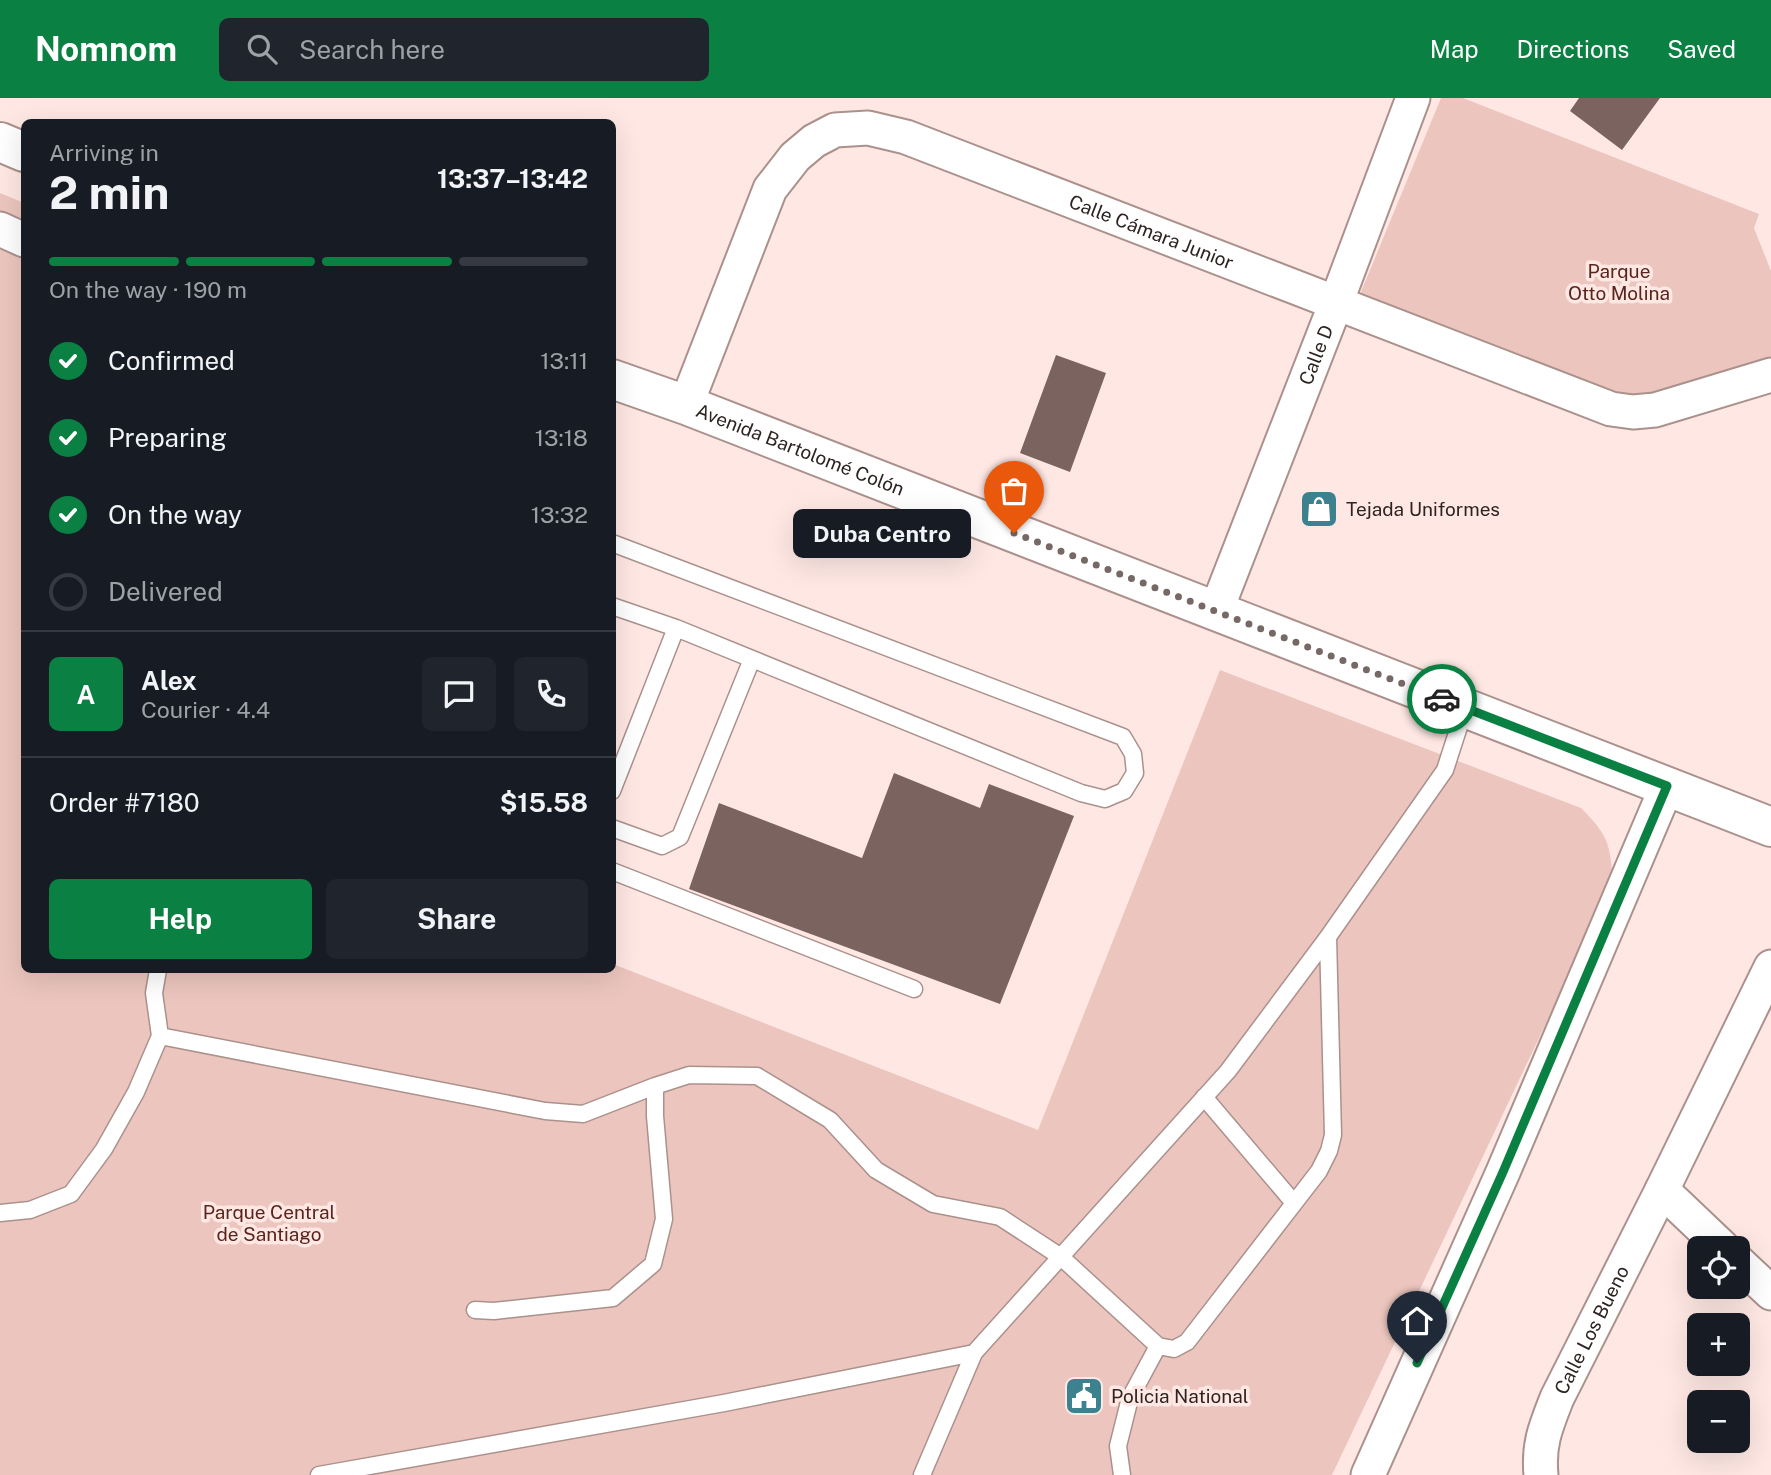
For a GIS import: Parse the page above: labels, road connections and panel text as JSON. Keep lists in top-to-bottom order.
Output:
{
  "streets": {
    "main road": ["Avenida Bartolomé Colón"],
    "street": ["Calle Cámara Junior", "Calle D", "Calle Los Bueno"]
  },
  "crossings": [
    ["Calle Cámara Junior", "Calle D"],
    ["Calle Cámara Junior", "Avenida Bartolomé Colón"],
    ["Calle D", "Avenida Bartolomé Colón"]
  ],
  "parks": ["Parque Otto Molina", "Parque Central de Santiago"],
  "places": {
    "shop": ["Tejada Uniformes"],
    "other": ["Duba Centro"],
    "public building": ["Policia National"]
  },
  "page": {
    "header": "Nomnom",
    "search": "Search here",
    "nav": ["Map", "Directions", "Saved"],
    "heading": ["2 min", "Arriving in", "13:37–13:42"],
    "panel": [
      "Alex",
      "Courier · 4.4",
      "Order #7180",
      "$15.58"
    ],
    "bar": "On the way · 190 m",
    "list": [
      ["Confirmed", "13:11"],
      ["Preparing", "13:18"],
      ["On the way", "13:32"],
      "Delivered"
    ],
    "bubble": "Duba Centro",
    "round": "A",
    "buttons": ["Help", "Share"],
    "map_buttons": ["+", "−"]
  }
}
